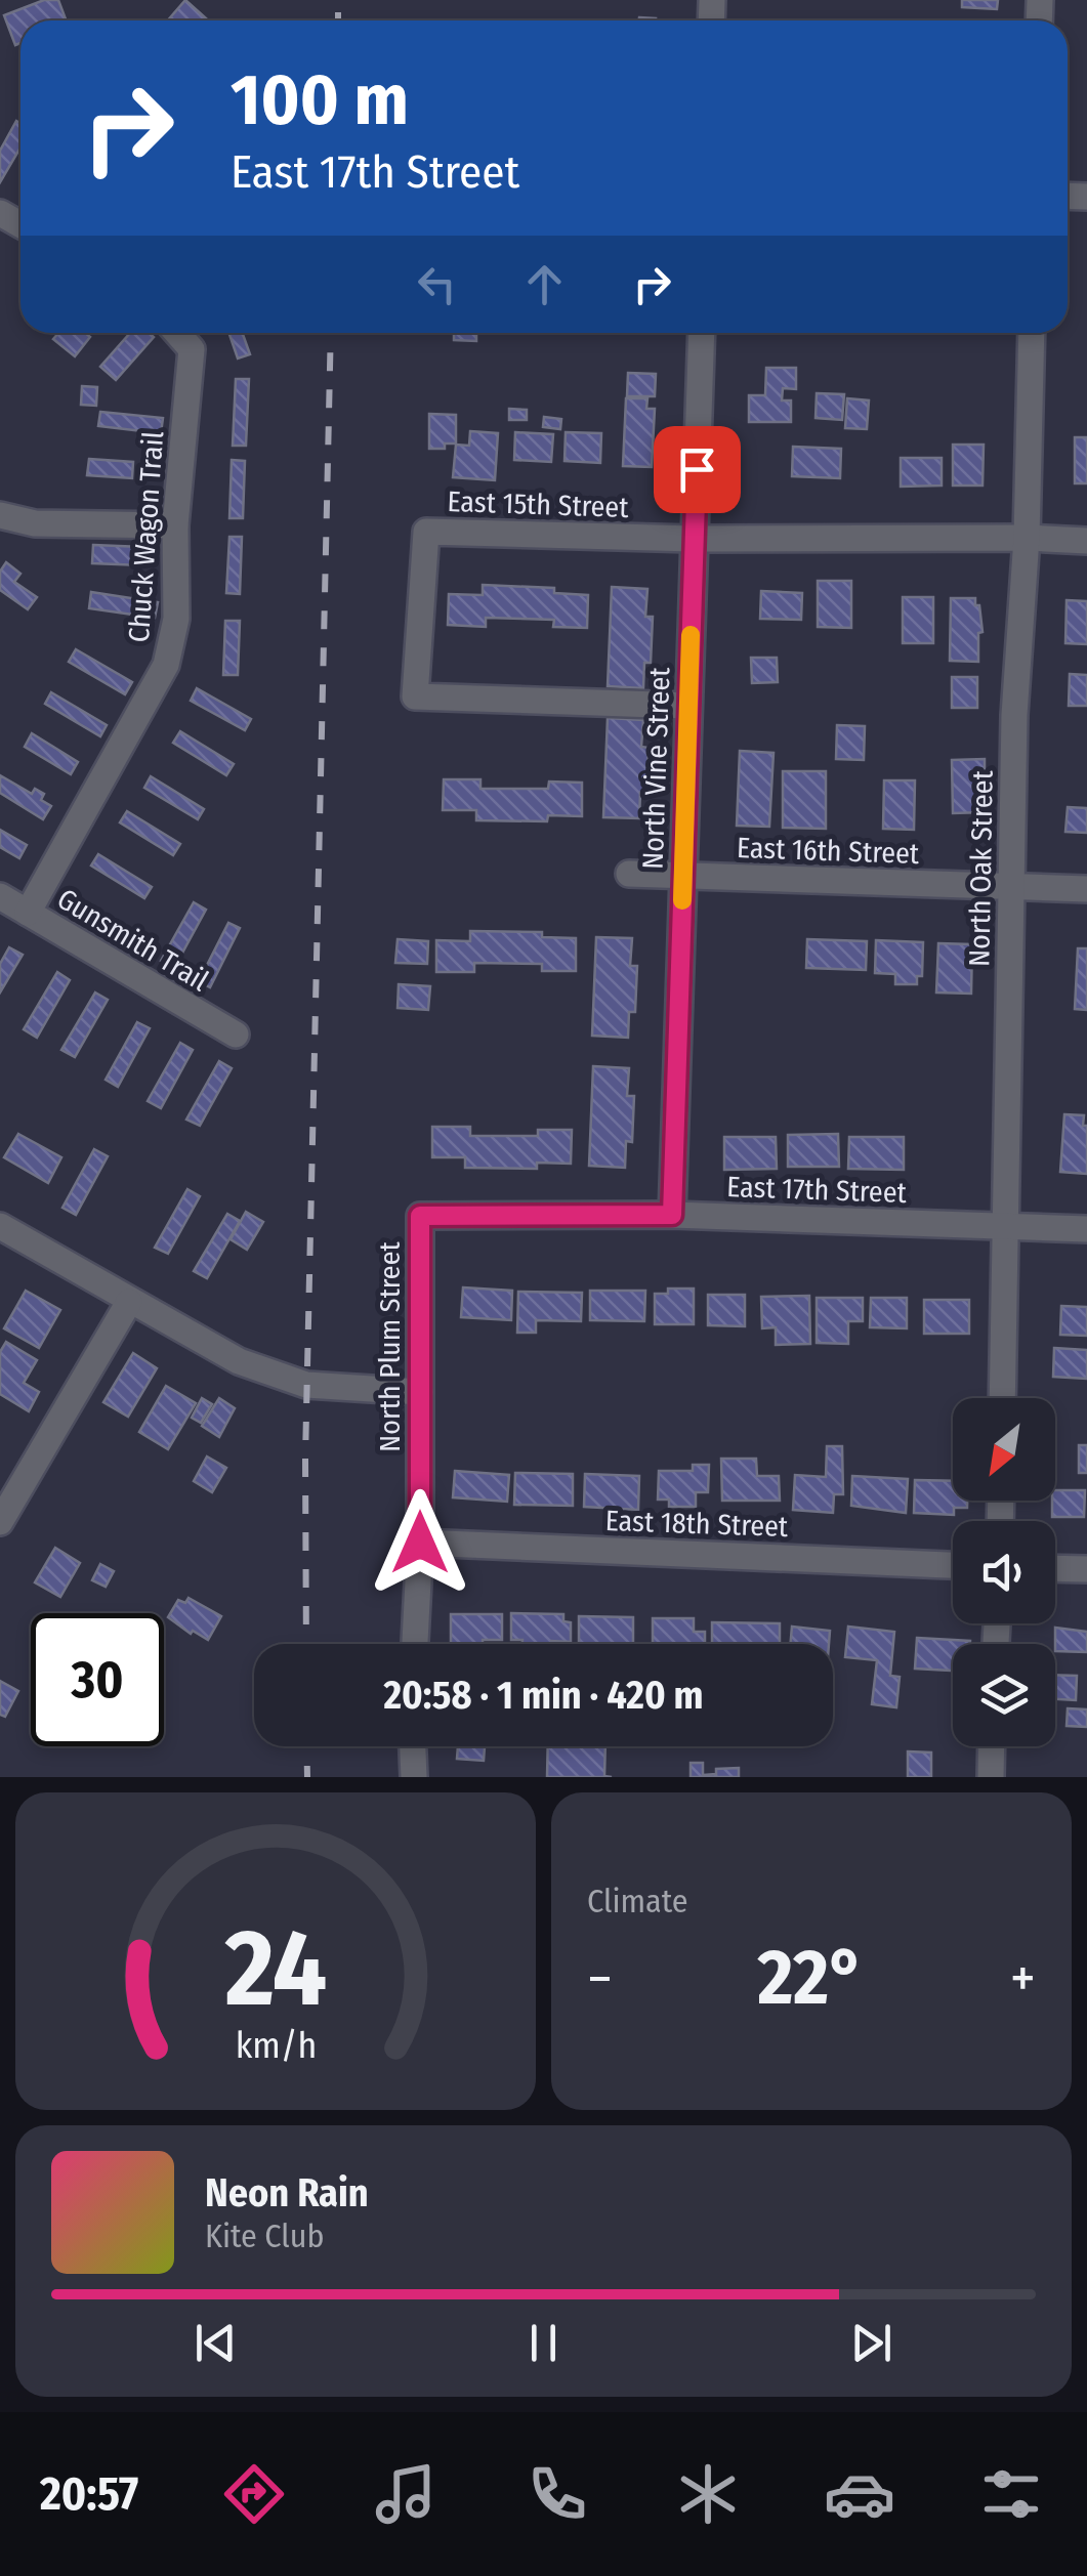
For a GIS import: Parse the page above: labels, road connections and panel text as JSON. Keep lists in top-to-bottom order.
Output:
{
  "streets": {
    "street": [
      "East 15th Street",
      "Chuck Wagon Trail",
      "North Vine Street",
      "East 16th Street",
      "North Oak Street",
      "Gunsmith Trail",
      "East 17th Street",
      "North Plum Street",
      "East 18th Street"
    ]
  },
  "crossings": [
    ["East 15th Street", "North Vine Street"],
    ["East 15th Street", "North Oak Street"],
    ["Chuck Wagon Trail", "Gunsmith Trail"],
    ["North Vine Street", "East 16th Street"],
    ["North Vine Street", "East 17th Street"],
    ["East 16th Street", "North Oak Street"],
    ["North Oak Street", "East 17th Street"],
    ["East 17th Street", "North Plum Street"],
    ["North Plum Street", "East 18th Street"]
  ],
  "north": "bottom left",
  "page": {
    "turn": ["100 m", "East 17th Street"],
    "limit": "30",
    "trip": "20:58 · 1 min · 420 m",
    "tile": "Climate",
    "heat": ["−", "22°", "+"],
    "song": ["Neon Rain", "Kite Club"],
    "tabs": "20:57",
    "gauge": ["24", "km/h"]
  }
}
